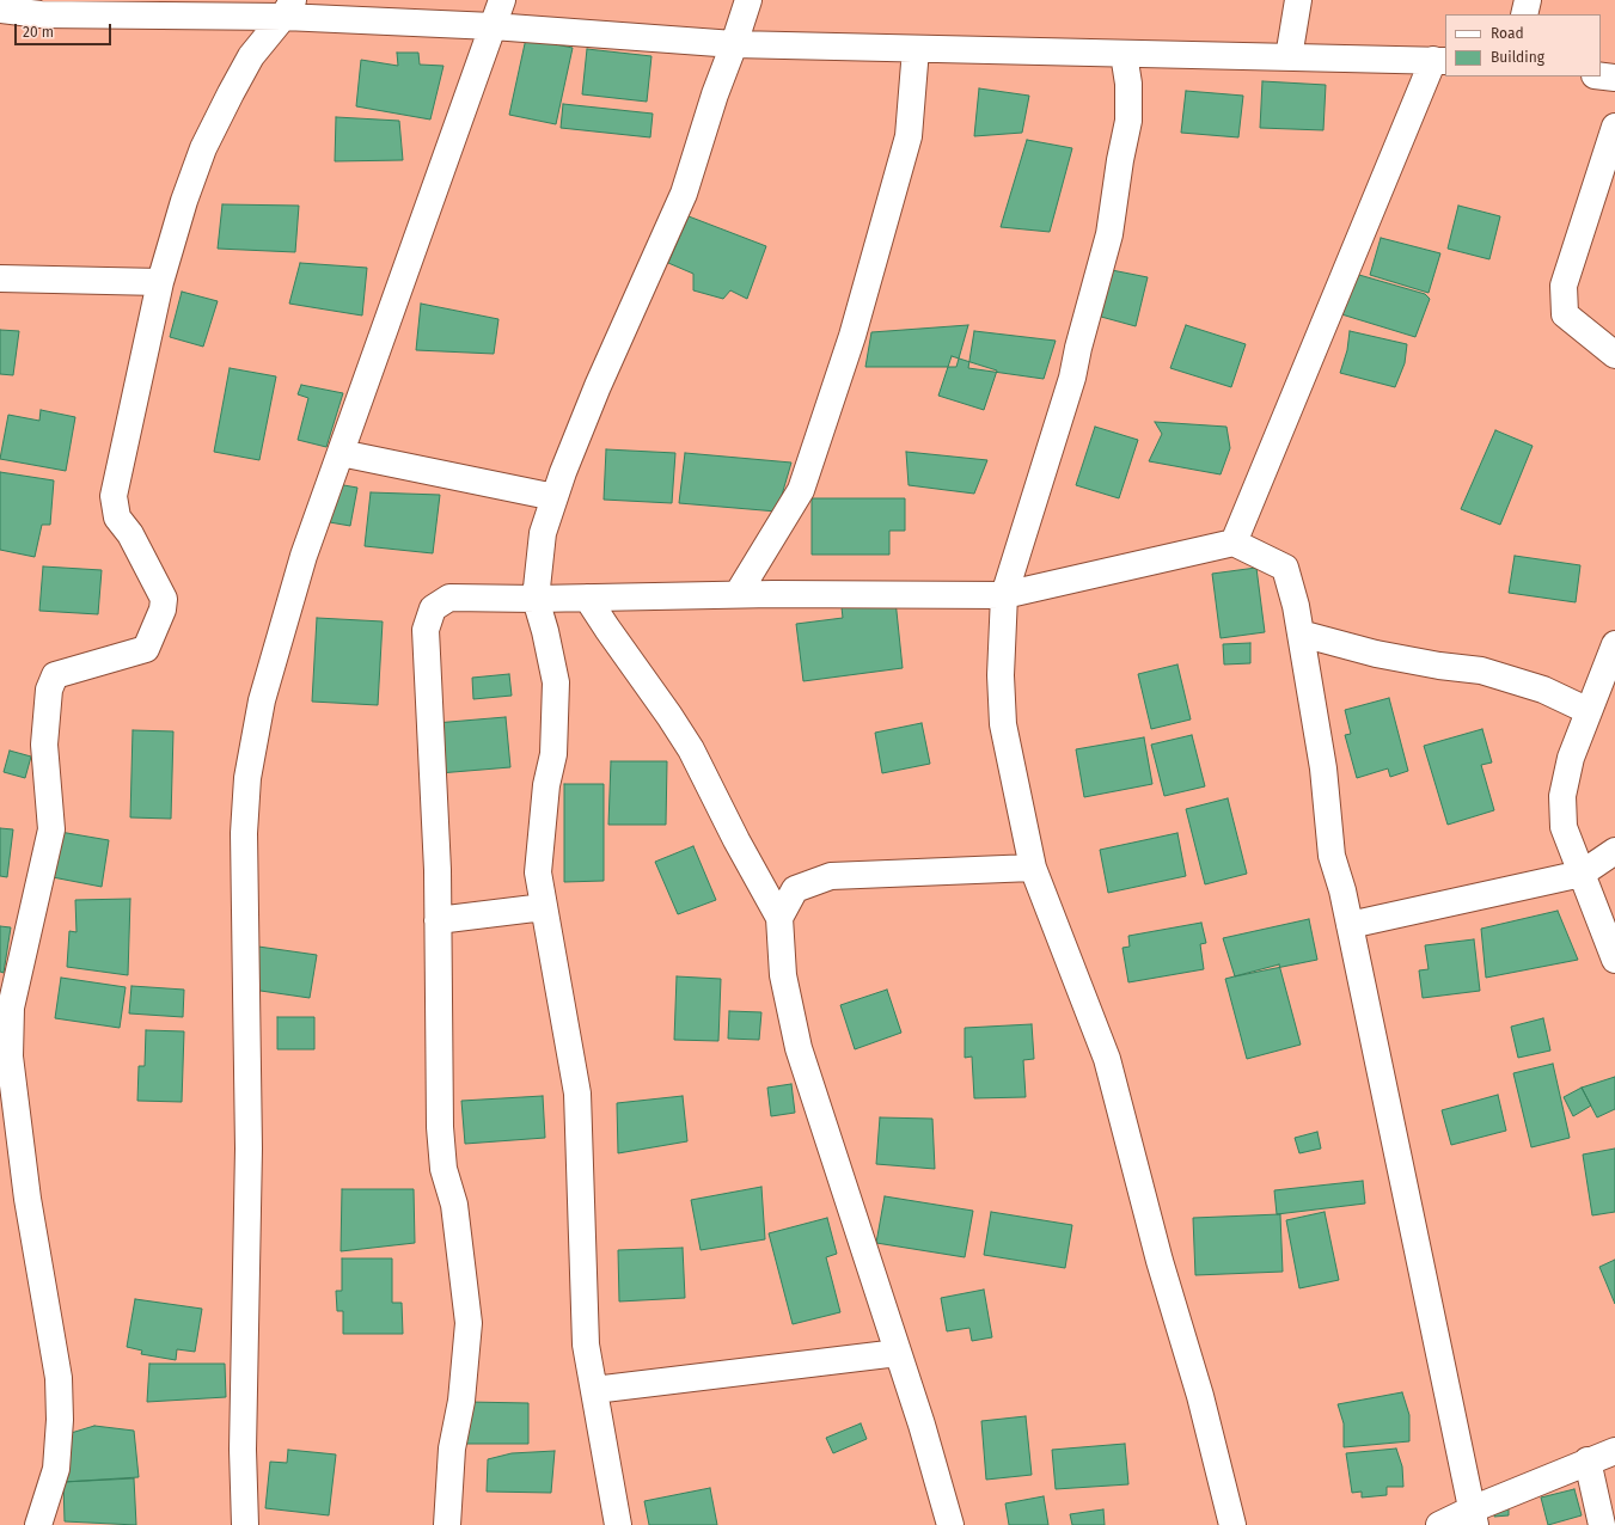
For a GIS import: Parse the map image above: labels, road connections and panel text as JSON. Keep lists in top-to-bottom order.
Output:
{
  "legend": ["Road", "Building"],
  "scale_bar": "20 m"
}
